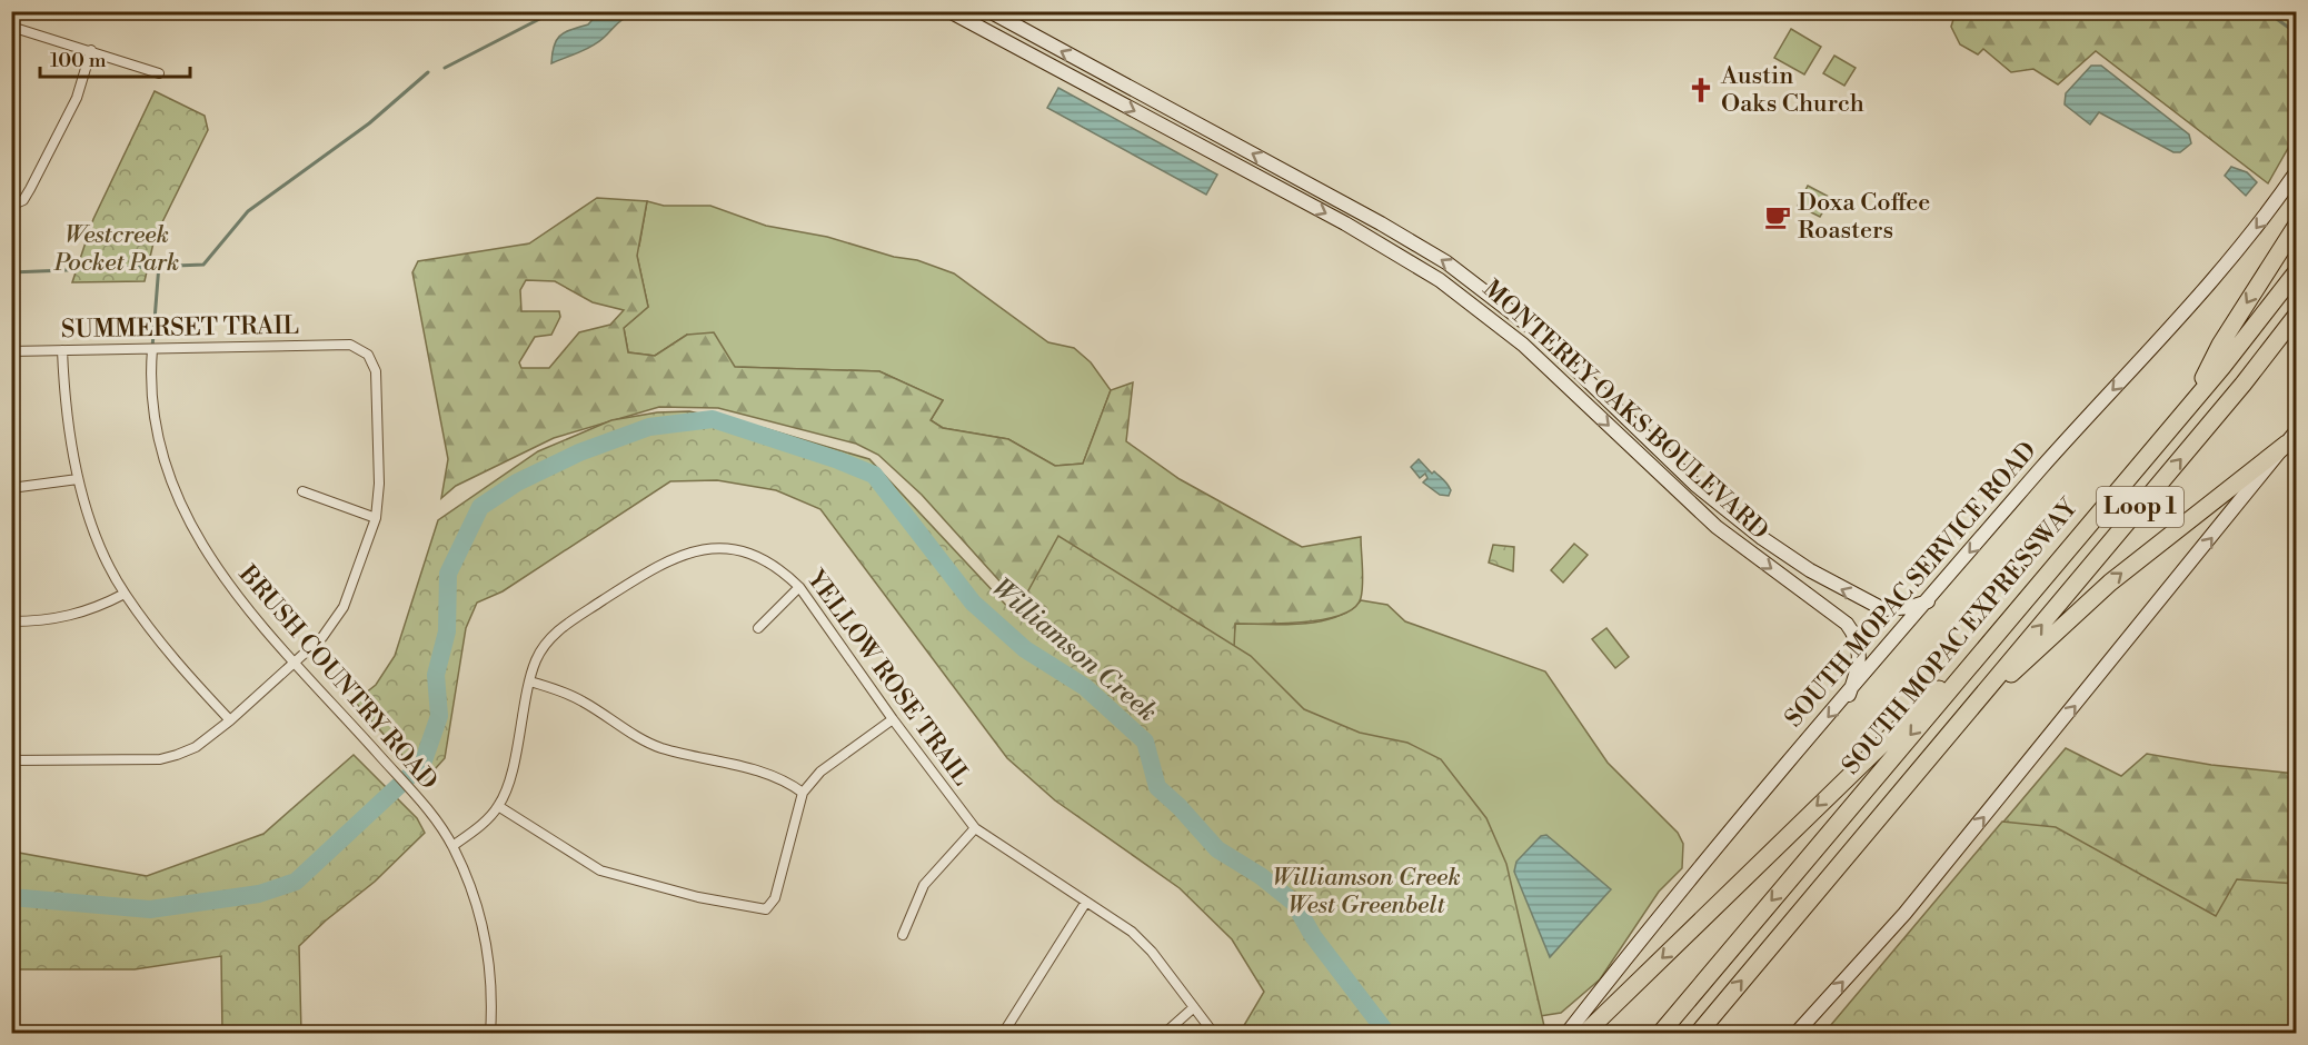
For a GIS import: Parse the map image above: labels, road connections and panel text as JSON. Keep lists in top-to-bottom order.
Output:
{
  "streets": {
    "highway": ["Loop 1", "SOUTH MOPAC EXPRESSWAY"],
    "street": [
      "SUMMERSET TRAIL",
      "MONTEREY OAKS BOULEVARD",
      "SOUTH MOPAC SERVICE ROAD",
      "BRUSH COUNTRY ROAD",
      "YELLOW ROSE TRAIL"
    ]
  },
  "crossings": [
    ["SUMMERSET TRAIL", "BRUSH COUNTRY ROAD"],
    ["MONTEREY OAKS BOULEVARD", "SOUTH MOPAC SERVICE ROAD"],
    ["BRUSH COUNTRY ROAD", "YELLOW ROSE TRAIL"]
  ],
  "one_way": ["SOUTH MOPAC SERVICE ROAD"],
  "water": ["Williamson Creek"],
  "parks": ["Westcreek Pocket Park", "Williamson Creek West Greenbelt"],
  "places": {
    "church": ["Austin Oaks Church"],
    "cafe": ["Doxa Coffee Roasters"]
  },
  "scale_bar": "100 m"
}
